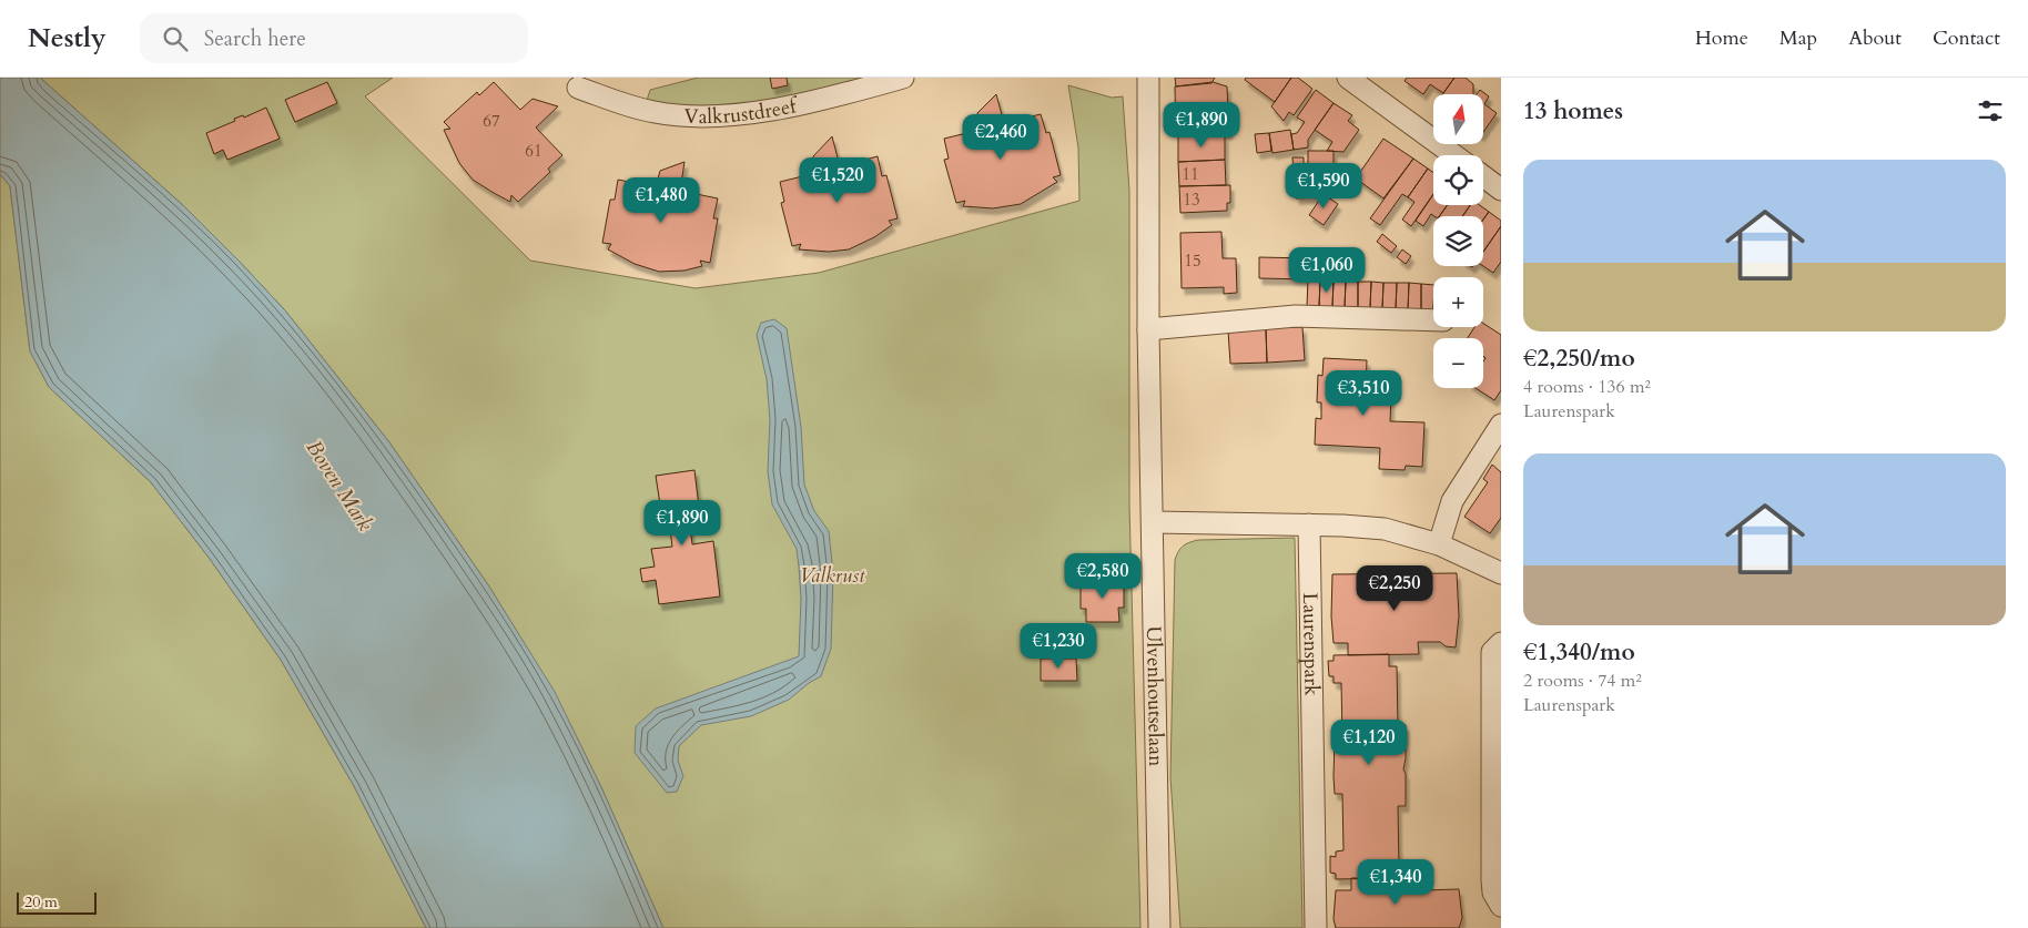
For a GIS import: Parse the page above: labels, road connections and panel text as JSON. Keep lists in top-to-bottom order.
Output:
{
  "streets": {
    "street": ["Valkrustdreef", "Laurenspark", "Ulvenhoutselaan"]
  },
  "water": ["Boven Mark"],
  "parks": ["Valkrust"],
  "house_numbers": [
    "67",
    "61",
    "11",
    "13",
    "15"
  ],
  "scale_bar": "20 m",
  "north": "top",
  "page": {
    "header": "Nestly",
    "search": "Search here",
    "nav": [
      "Home",
      "Map",
      "About",
      "Contact"
    ],
    "heading": "13 homes",
    "map_buttons": ["+", "−"],
    "price": [
      "€1,890",
      "€2,460",
      "€1,520",
      "€1,590",
      "€1,480",
      "€1,060",
      "€3,510",
      "€1,890",
      "€2,580",
      "€2,250",
      "€1,230",
      "€1,120",
      "€1,340"
    ],
    "list": [
      {
        "name": "€2,250/mo",
        "note": "4 rooms · 136 m² · Laurenspark"
      },
      {
        "name": "€1,340/mo",
        "note": "2 rooms · 74 m² · Laurenspark"
      }
    ],
    "scale": "20 m"
  }
}
